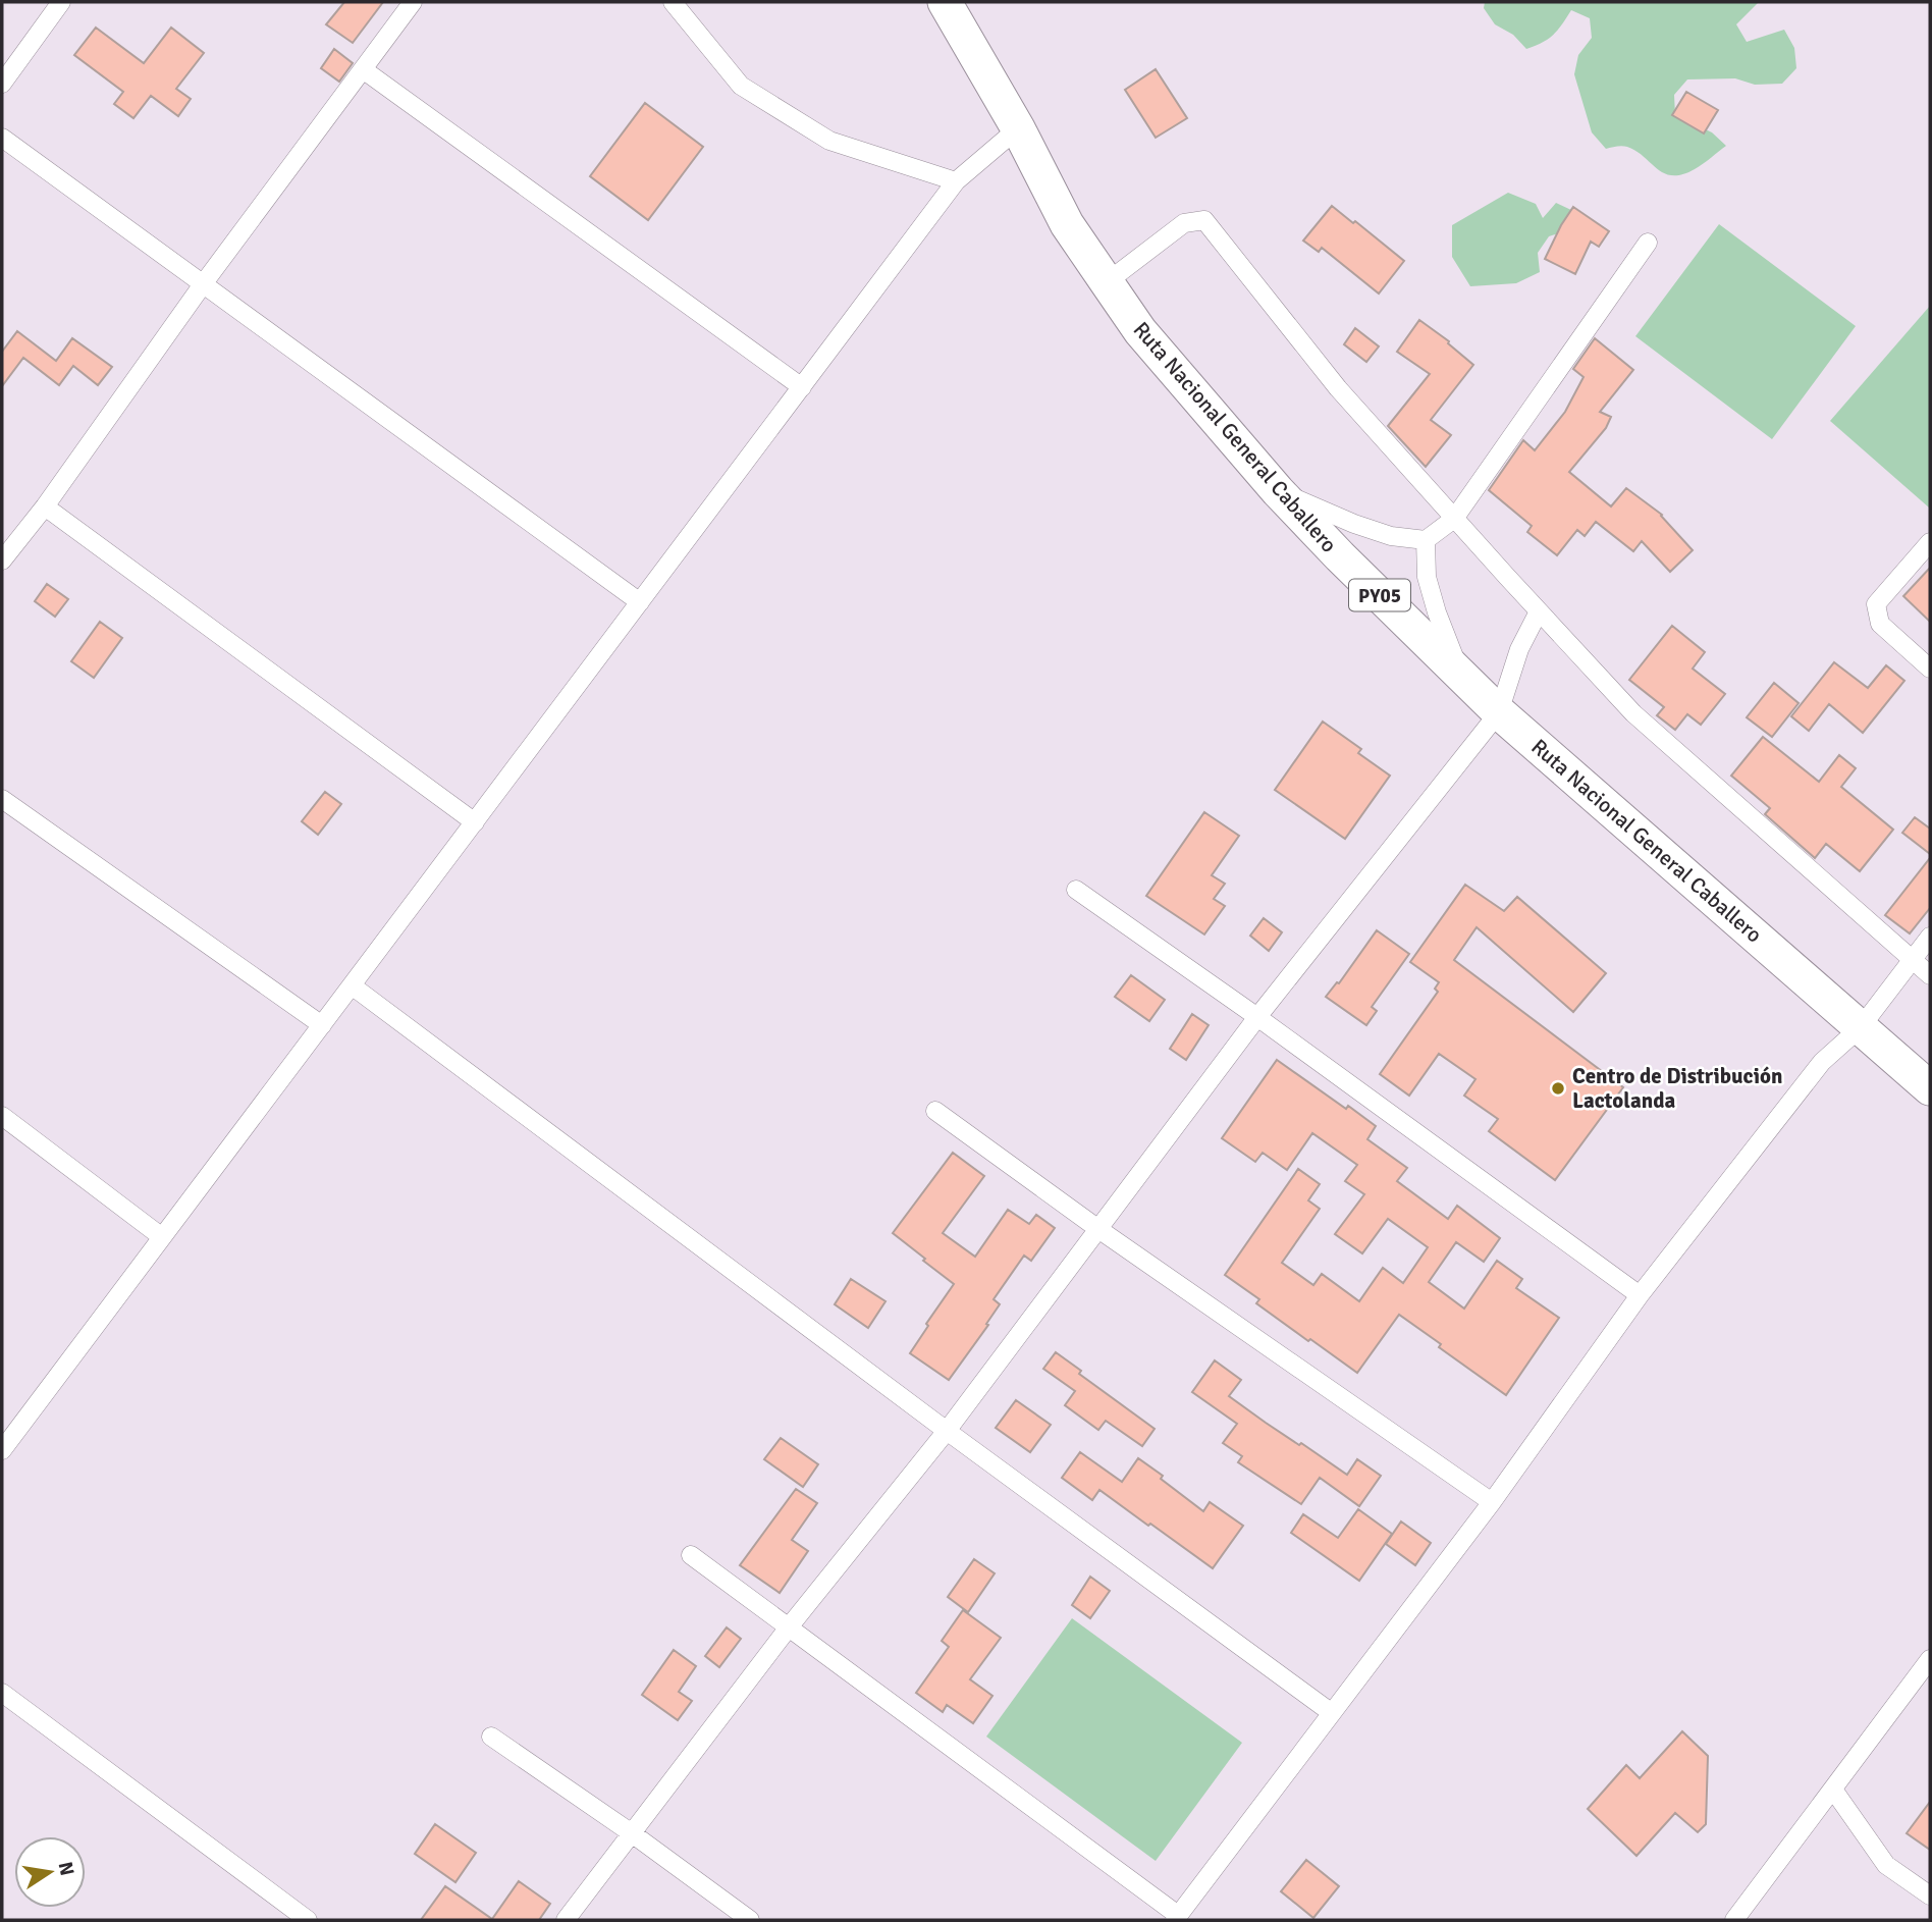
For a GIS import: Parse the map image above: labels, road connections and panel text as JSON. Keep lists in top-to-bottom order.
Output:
{
  "streets": {
    "highway": ["Ruta Nacional General Caballero", "PY05"]
  },
  "places": ["Centro de Distribución Lactolanda"],
  "north": "right"
}
